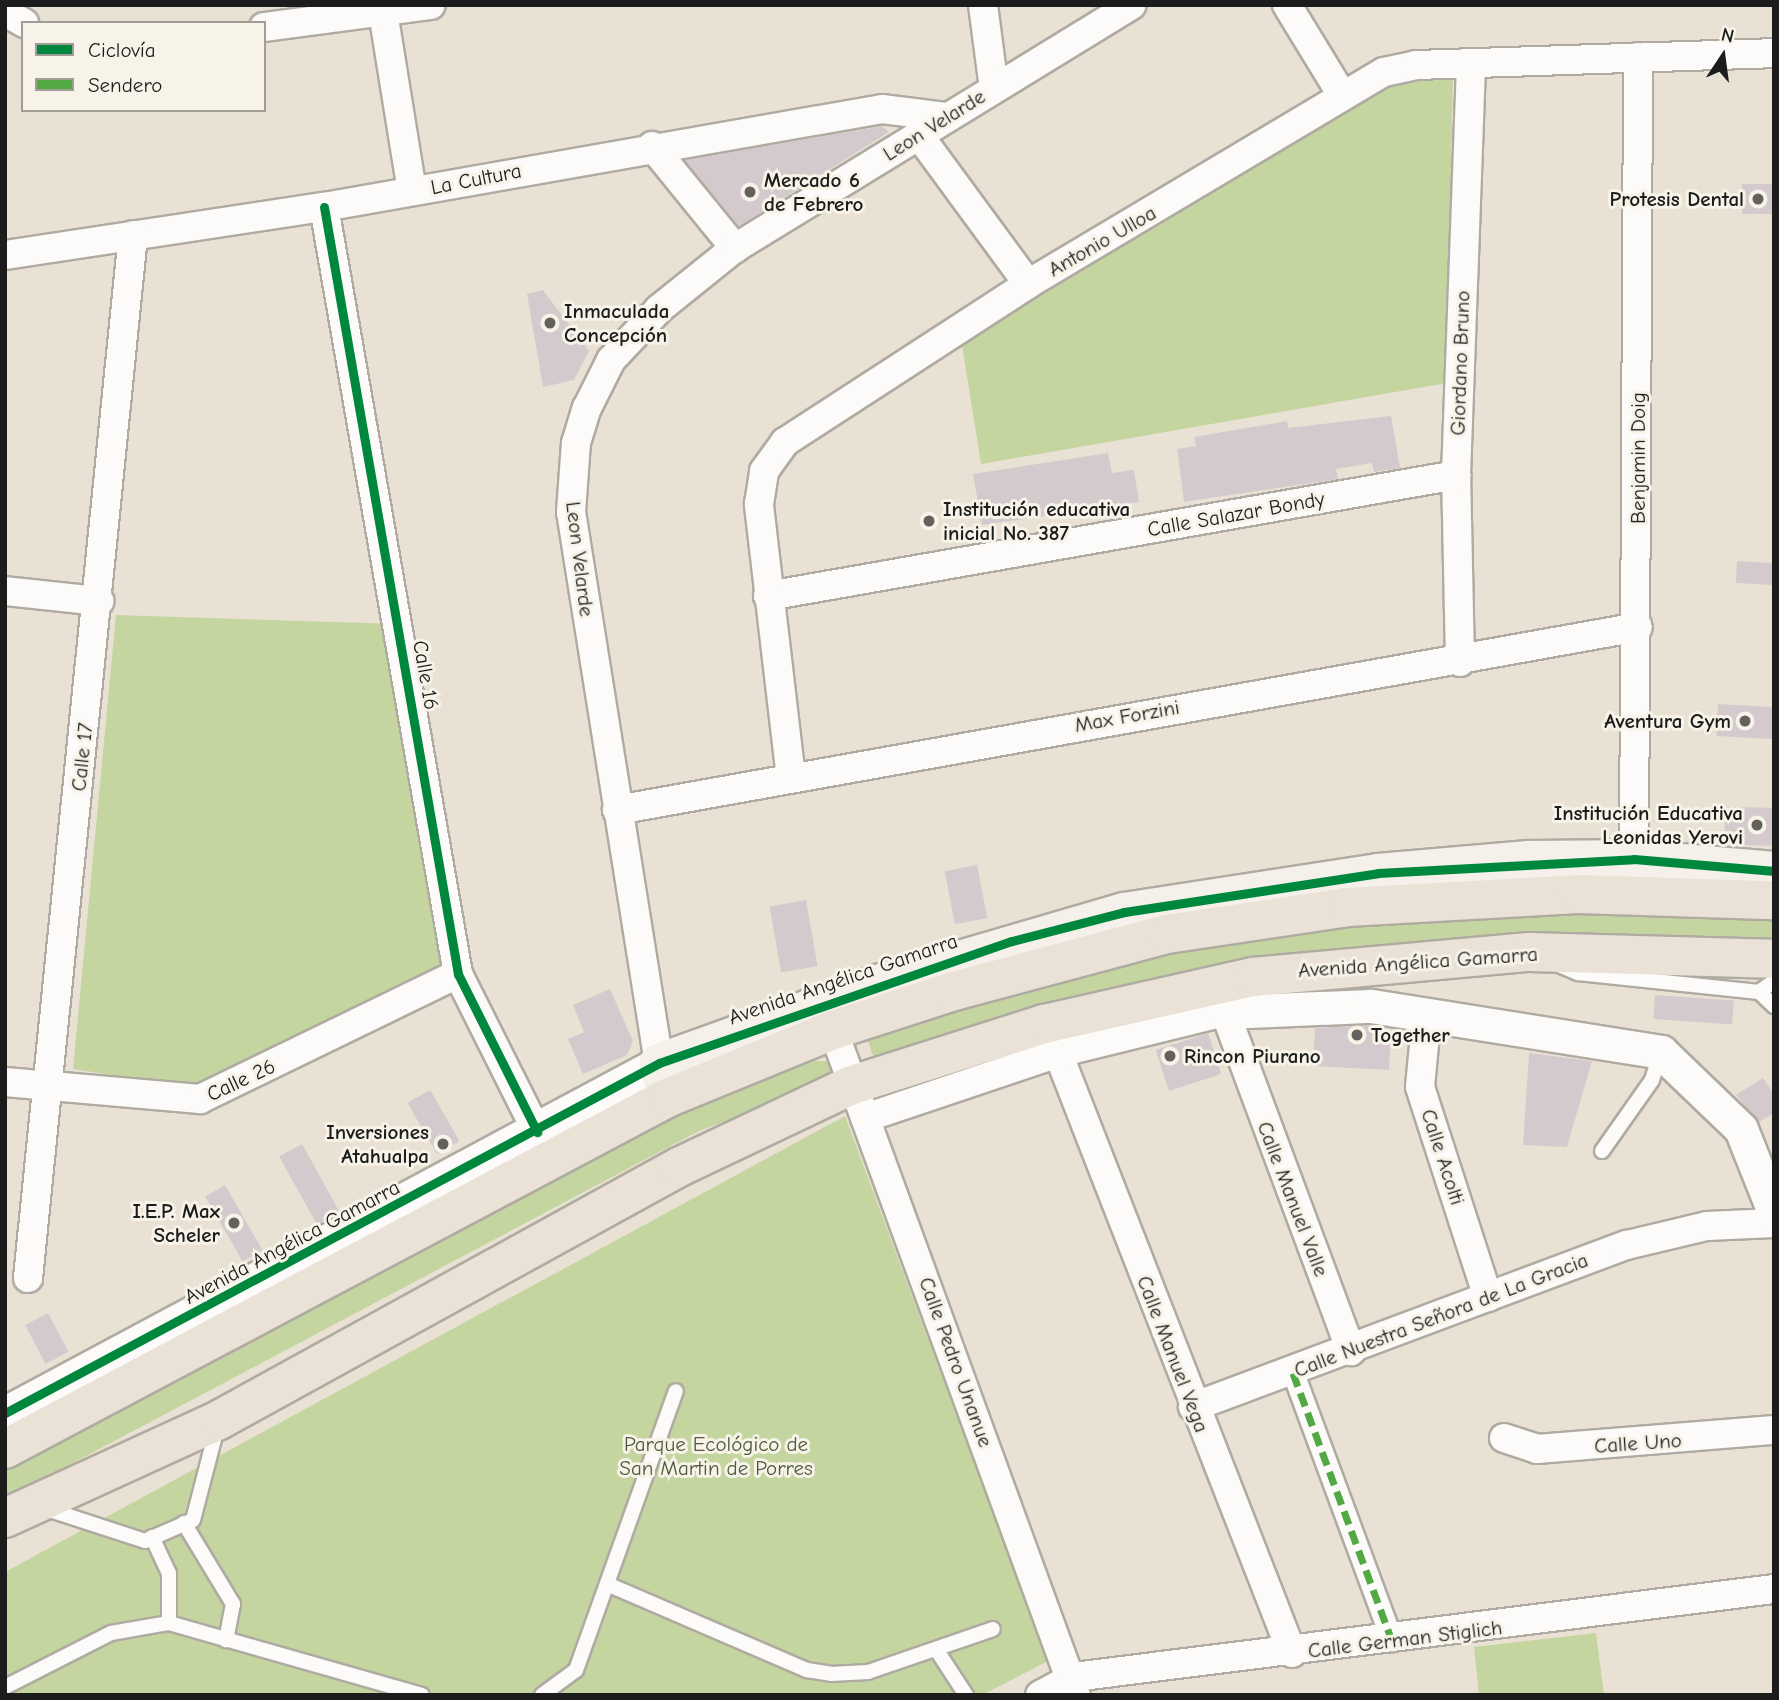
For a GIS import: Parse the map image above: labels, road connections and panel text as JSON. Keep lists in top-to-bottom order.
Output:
{
  "streets": {
    "main road": ["Avenida Angélica Gamarra"],
    "street": [
      "Leon Velarde",
      "La Cultura",
      "Antonio Ulloa",
      "Giordano Bruno",
      "Benjamin Doig",
      "Calle Salazar Bondy",
      "Calle 16",
      "Max Forzini",
      "Calle 17",
      "Calle 26",
      "Calle Acolti",
      "Calle Manuel Valle",
      "Calle Nuestra Señora de La Gracia",
      "Calle Manuel Vega",
      "Calle Pedro Unanue",
      "Calle Uno",
      "Calle German Stiglich"
    ]
  },
  "crossings": [
    ["Leon Velarde", "La Cultura"],
    ["Leon Velarde", "Max Forzini"],
    ["Leon Velarde", "Avenida Angélica Gamarra"],
    ["La Cultura", "Calle 16"],
    ["La Cultura", "Calle 17"],
    ["Antonio Ulloa", "Giordano Bruno"],
    ["Antonio Ulloa", "Benjamin Doig"],
    ["Antonio Ulloa", "Calle Salazar Bondy"],
    ["Antonio Ulloa", "Max Forzini"],
    ["Giordano Bruno", "Calle Salazar Bondy"],
    ["Giordano Bruno", "Max Forzini"],
    ["Benjamin Doig", "Max Forzini"],
    ["Benjamin Doig", "Avenida Angélica Gamarra"],
    ["Calle 16", "Avenida Angélica Gamarra"],
    ["Calle 16", "Calle 26"],
    ["Calle 17", "Calle 26"],
    ["Avenida Angélica Gamarra", "Calle Acolti"],
    ["Avenida Angélica Gamarra", "Calle Manuel Valle"],
    ["Avenida Angélica Gamarra", "Calle Manuel Vega"],
    ["Avenida Angélica Gamarra", "Calle Pedro Unanue"],
    ["Calle Acolti", "Calle Nuestra Señora de La Gracia"],
    ["Calle Manuel Valle", "Calle Nuestra Señora de La Gracia"],
    ["Calle Nuestra Señora de La Gracia", "Calle Manuel Vega"],
    ["Calle Manuel Vega", "Calle German Stiglich"],
    ["Calle Pedro Unanue", "Calle German Stiglich"]
  ],
  "parks": ["Parque Ecológico de San Martin de Porres"],
  "places": [
    "Mercado 6 de Febrero",
    "Protesis Dental",
    "Inmaculada Concepción",
    "Institución educativa inicial No. 387",
    "Aventura Gym",
    "Institución Educativa Leonidas Yerovi",
    "Together",
    "Rincon Piurano",
    "Inversiones Atahualpa",
    "I.E.P. Max Scheler"
  ],
  "legend": ["Ciclovía", "Sendero"],
  "north": "top"
}
